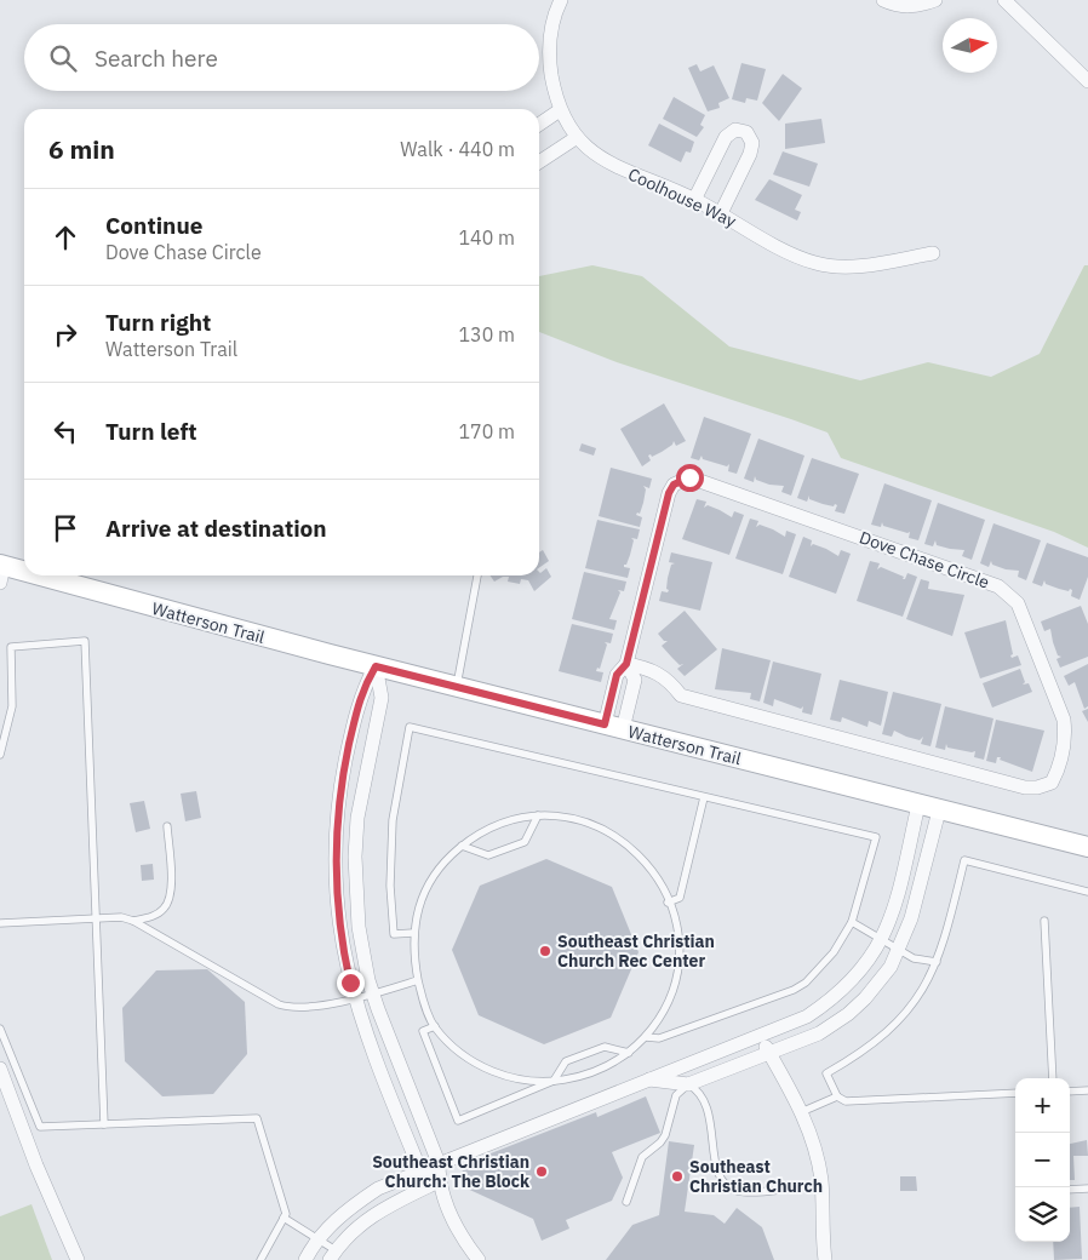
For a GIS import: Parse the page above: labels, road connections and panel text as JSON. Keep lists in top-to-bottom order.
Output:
{
  "streets": {
    "main road": ["Watterson Trail"],
    "street": ["Coolhouse Way", "Dove Chase Circle"]
  },
  "crossings": [
    ["Dove Chase Circle", "Watterson Trail"]
  ],
  "places": ["Southeast Christian Church Rec Center", "Southeast Christian Church: The Block", "Southeast Christian Church"],
  "north": "right",
  "page": {
    "search": "Search here",
    "heading": ["6 min", "Walk · 440 m"],
    "list": [
      ["Continue", "Dove Chase Circle", "140 m"],
      ["Turn right", "Watterson Trail", "130 m"],
      ["Turn left", "170 m"],
      "Arrive at destination"
    ],
    "map_buttons": ["+", "−"]
  }
}
